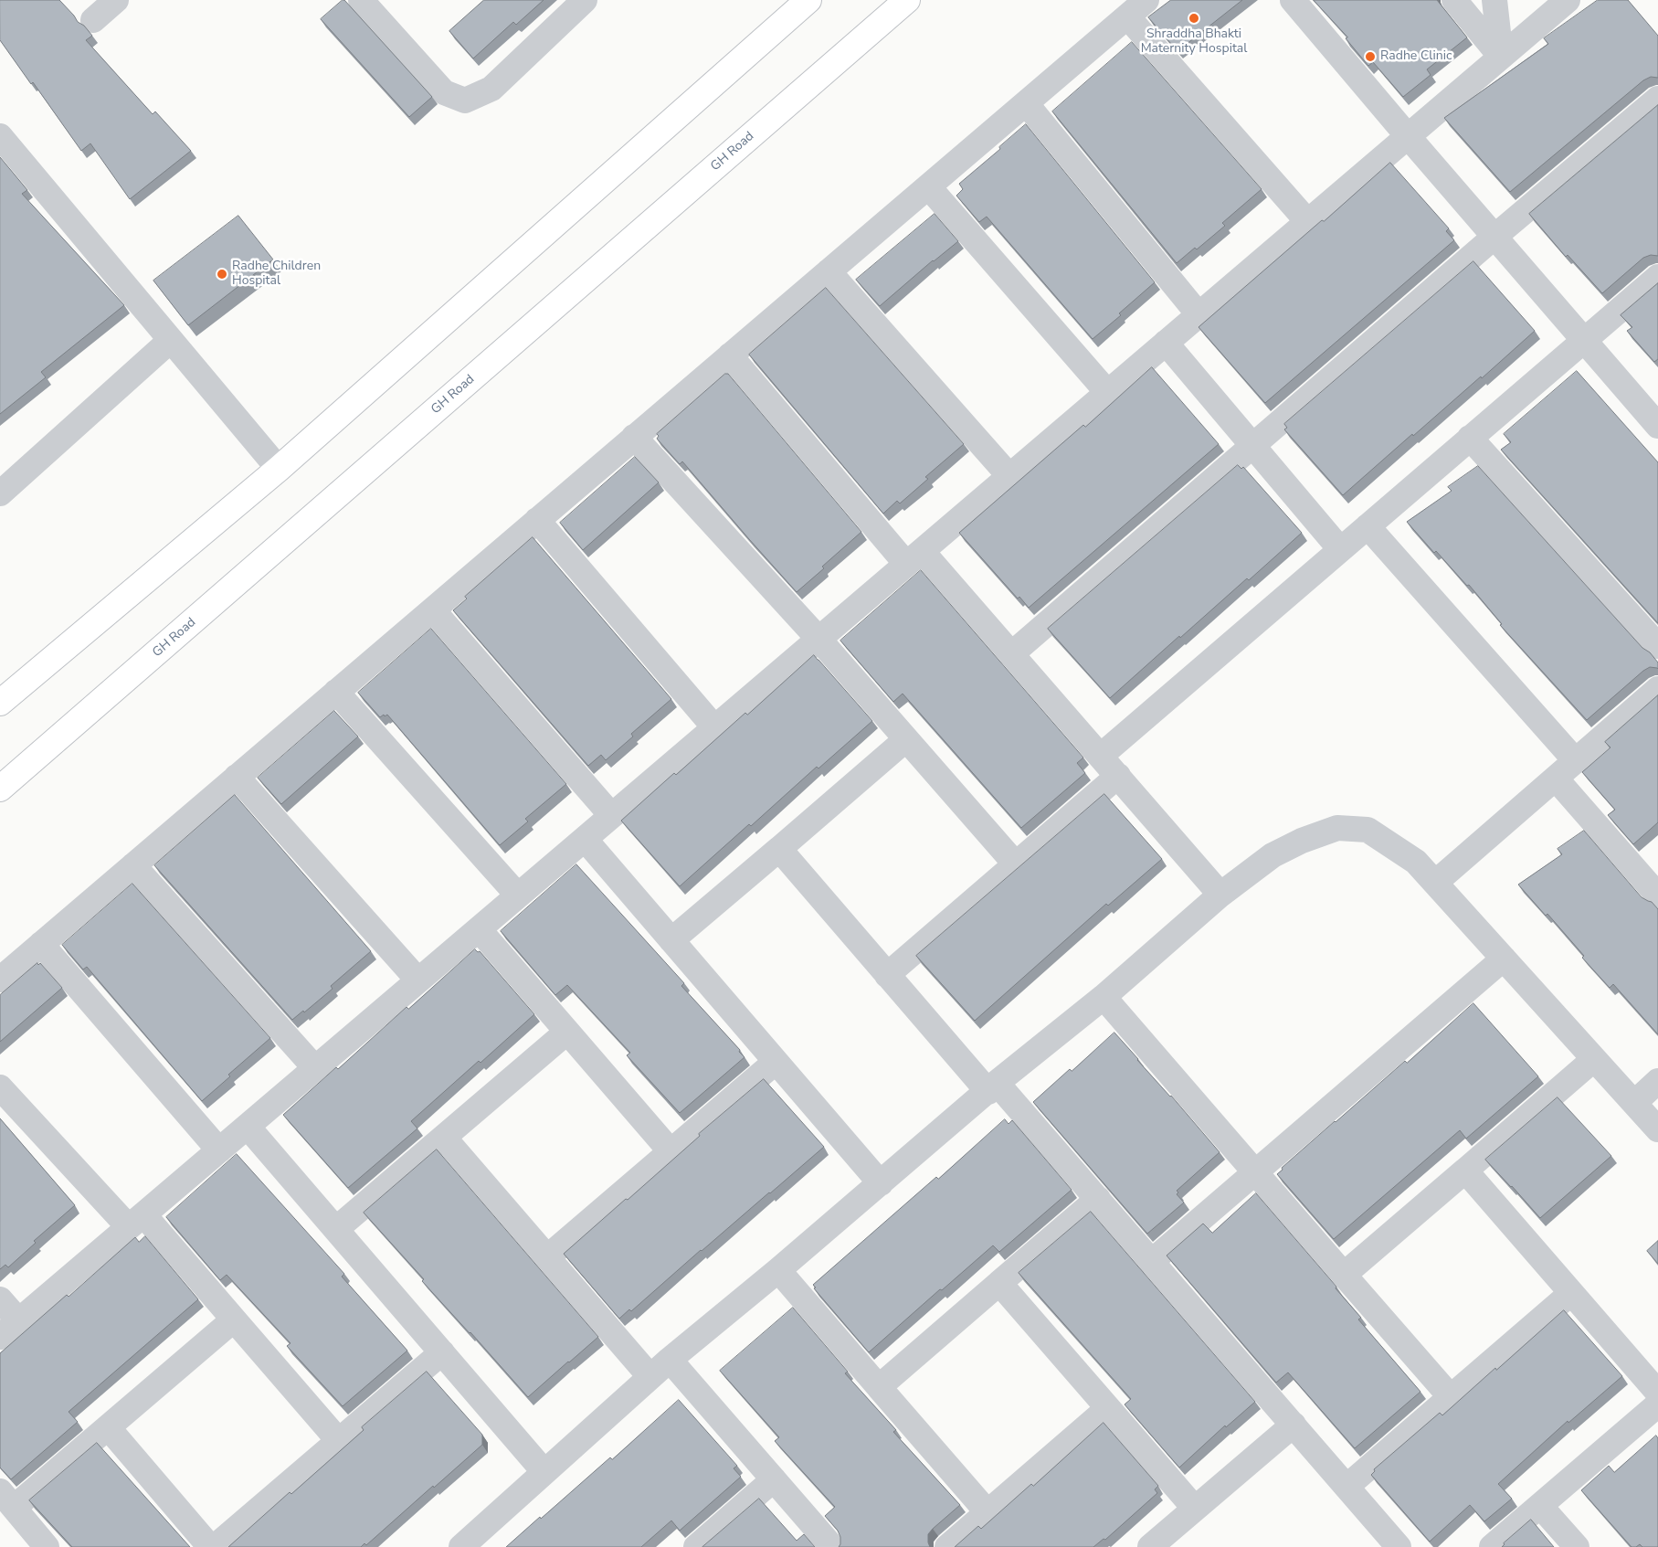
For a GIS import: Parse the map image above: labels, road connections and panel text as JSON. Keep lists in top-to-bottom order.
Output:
{
  "streets": {
    "main road": ["GH Road"]
  },
  "places": ["Shraddha Bhakti Maternity Hospital", "Radhe Clinic", "Radhe Children Hospital"]
}
